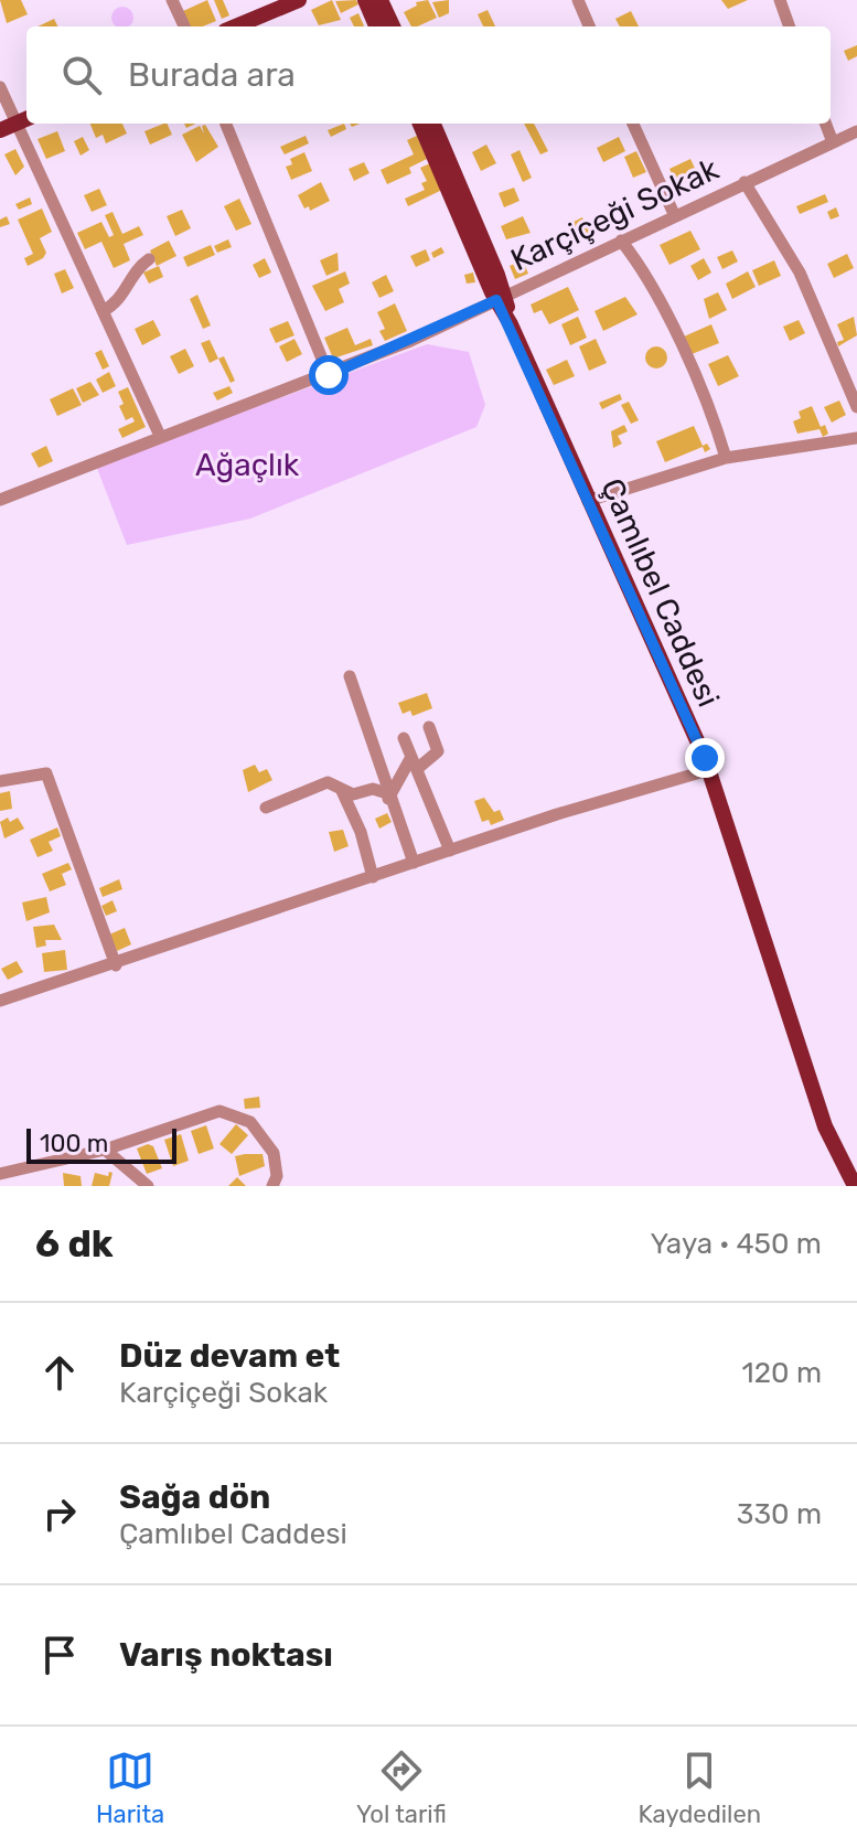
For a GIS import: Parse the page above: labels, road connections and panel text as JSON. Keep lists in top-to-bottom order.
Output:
{
  "streets": {
    "main road": ["Çamlıbel Caddesi"],
    "street": ["Karçiçeği Sokak"]
  },
  "crossings": [
    ["Karçiçeği Sokak", "Çamlıbel Caddesi"]
  ],
  "parks": ["Ağaçlık"],
  "scale_bar": "100 m",
  "page": {
    "search": "Burada ara",
    "scale": "100 m",
    "heading": ["6 dk", "Yaya · 450 m"],
    "list": [
      ["Düz devam et", "Karçiçeği Sokak", "120 m"],
      ["Sağa dön", "Çamlıbel Caddesi", "330 m"],
      "Varış noktası"
    ],
    "nav": ["Harita", "Yol tarifi", "Kaydedilen"]
  }
}
